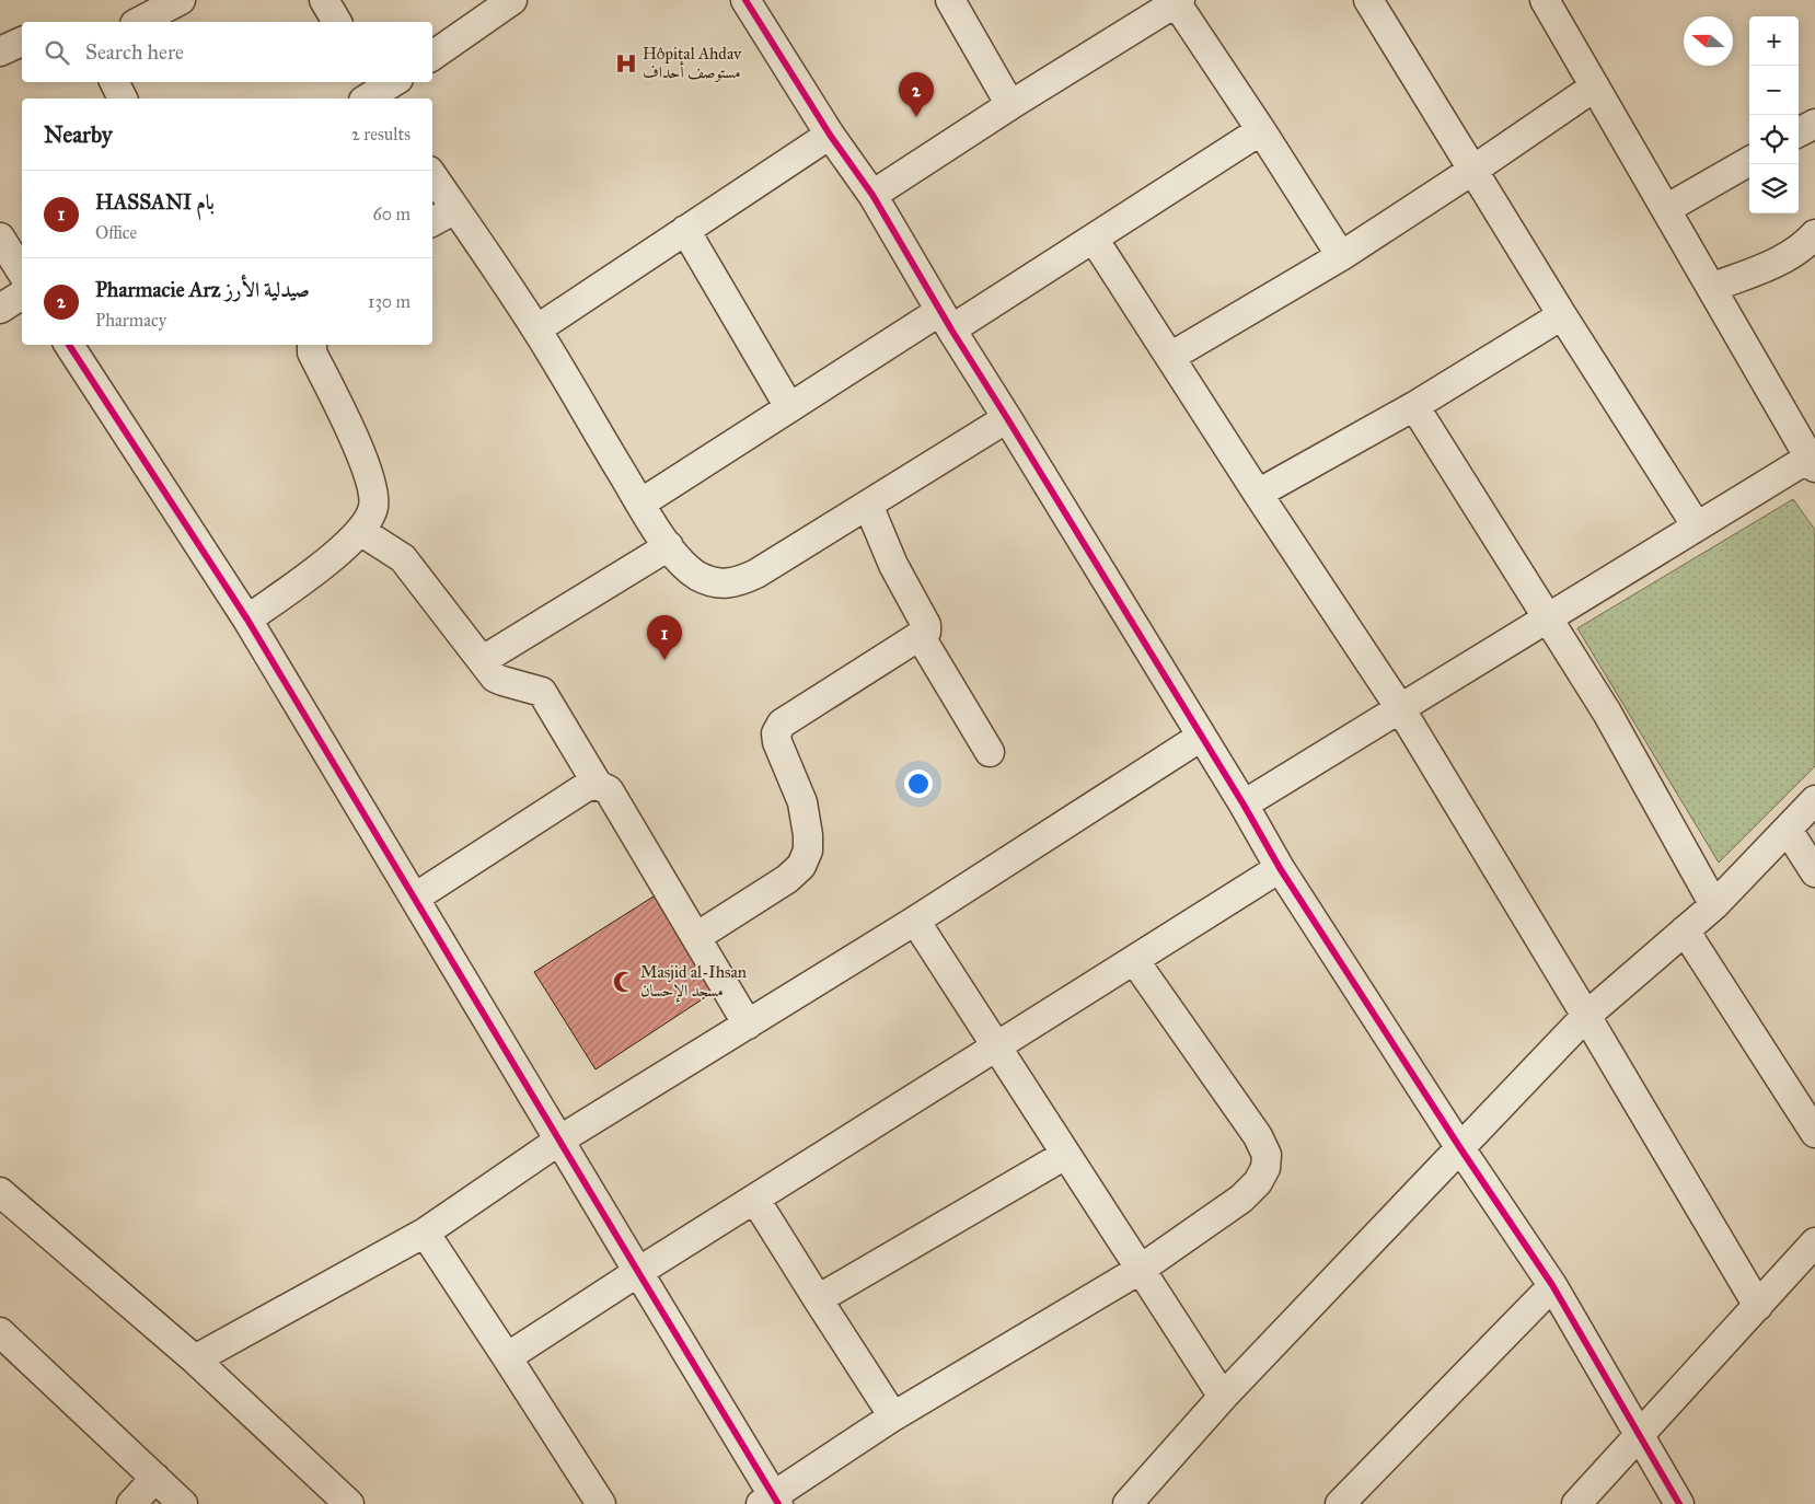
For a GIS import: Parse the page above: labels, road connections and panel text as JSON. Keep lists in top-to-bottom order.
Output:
{
  "places": {
    "hospital": ["Hôpital Ahdav مستوصف أحداف"],
    "mosque": ["Masjid al-Ihsan مسجد الإحسان"]
  },
  "north": "left",
  "page": {
    "map_buttons": ["+", "−"],
    "search": "Search here",
    "pins": ["2", "1"],
    "heading": ["Nearby", "2 results"],
    "list": [
      {
        "mark": "1",
        "name": "HASSANI بام",
        "note": "Office",
        "value": "60 m"
      },
      {
        "mark": "2",
        "name": "Pharmacie Arz صيدلية الأرز",
        "note": "Pharmacy",
        "value": "130 m"
      }
    ]
  }
}
